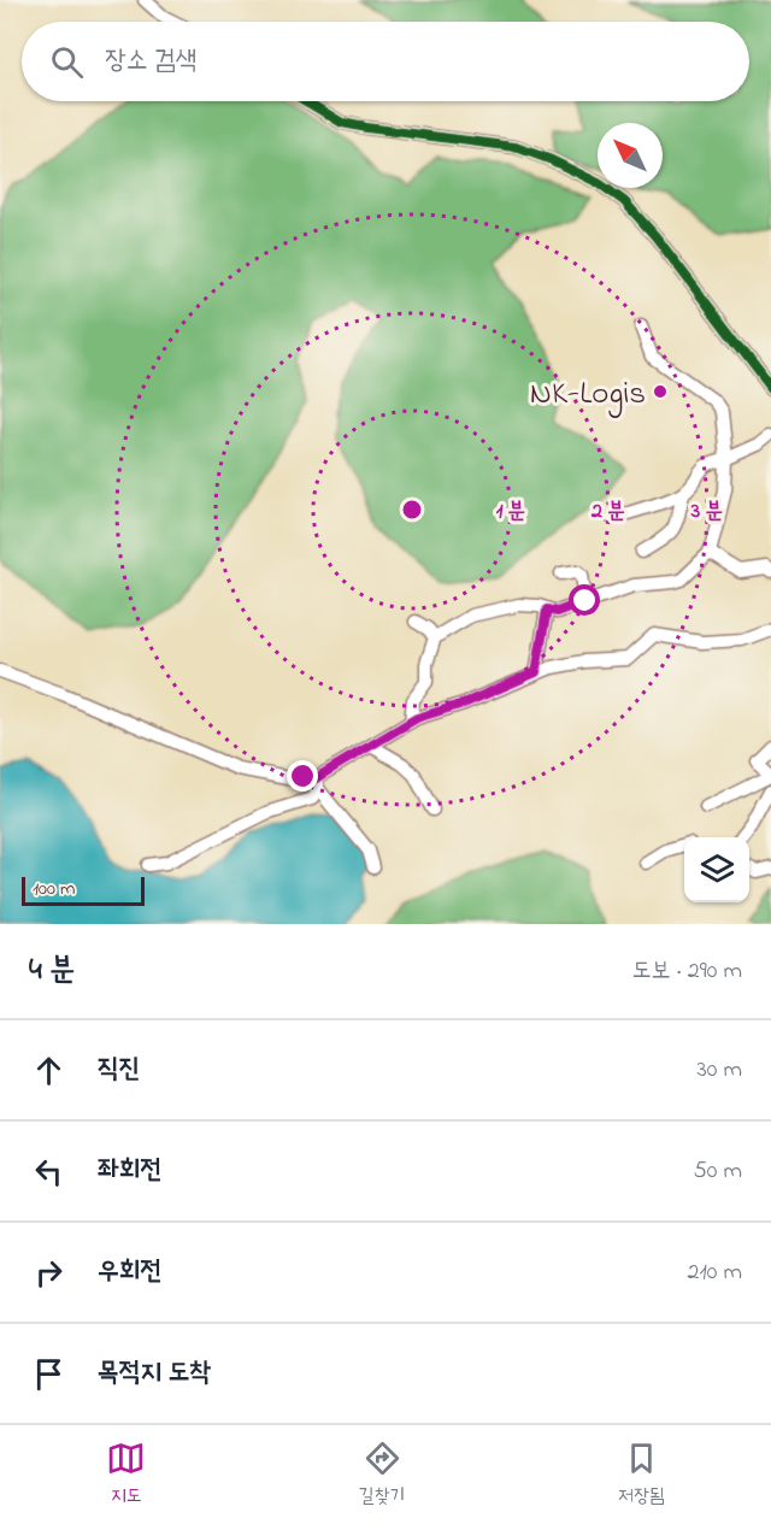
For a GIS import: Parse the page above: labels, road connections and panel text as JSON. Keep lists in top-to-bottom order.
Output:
{
  "places": ["NK-Logis"],
  "scale_bar": "100 m",
  "north": "top left",
  "page": {
    "search": "장소 검색",
    "scale": "100 m",
    "heading": ["4 분", "도보 · 290 m"],
    "list": [
      ["직진", "30 m"],
      ["좌회전", "50 m"],
      ["우회전", "210 m"],
      "목적지 도착"
    ],
    "nav": ["지도", "길찾기", "저장됨"]
  },
  "rings": ["1 분", "2 분", "3 분"]
}
